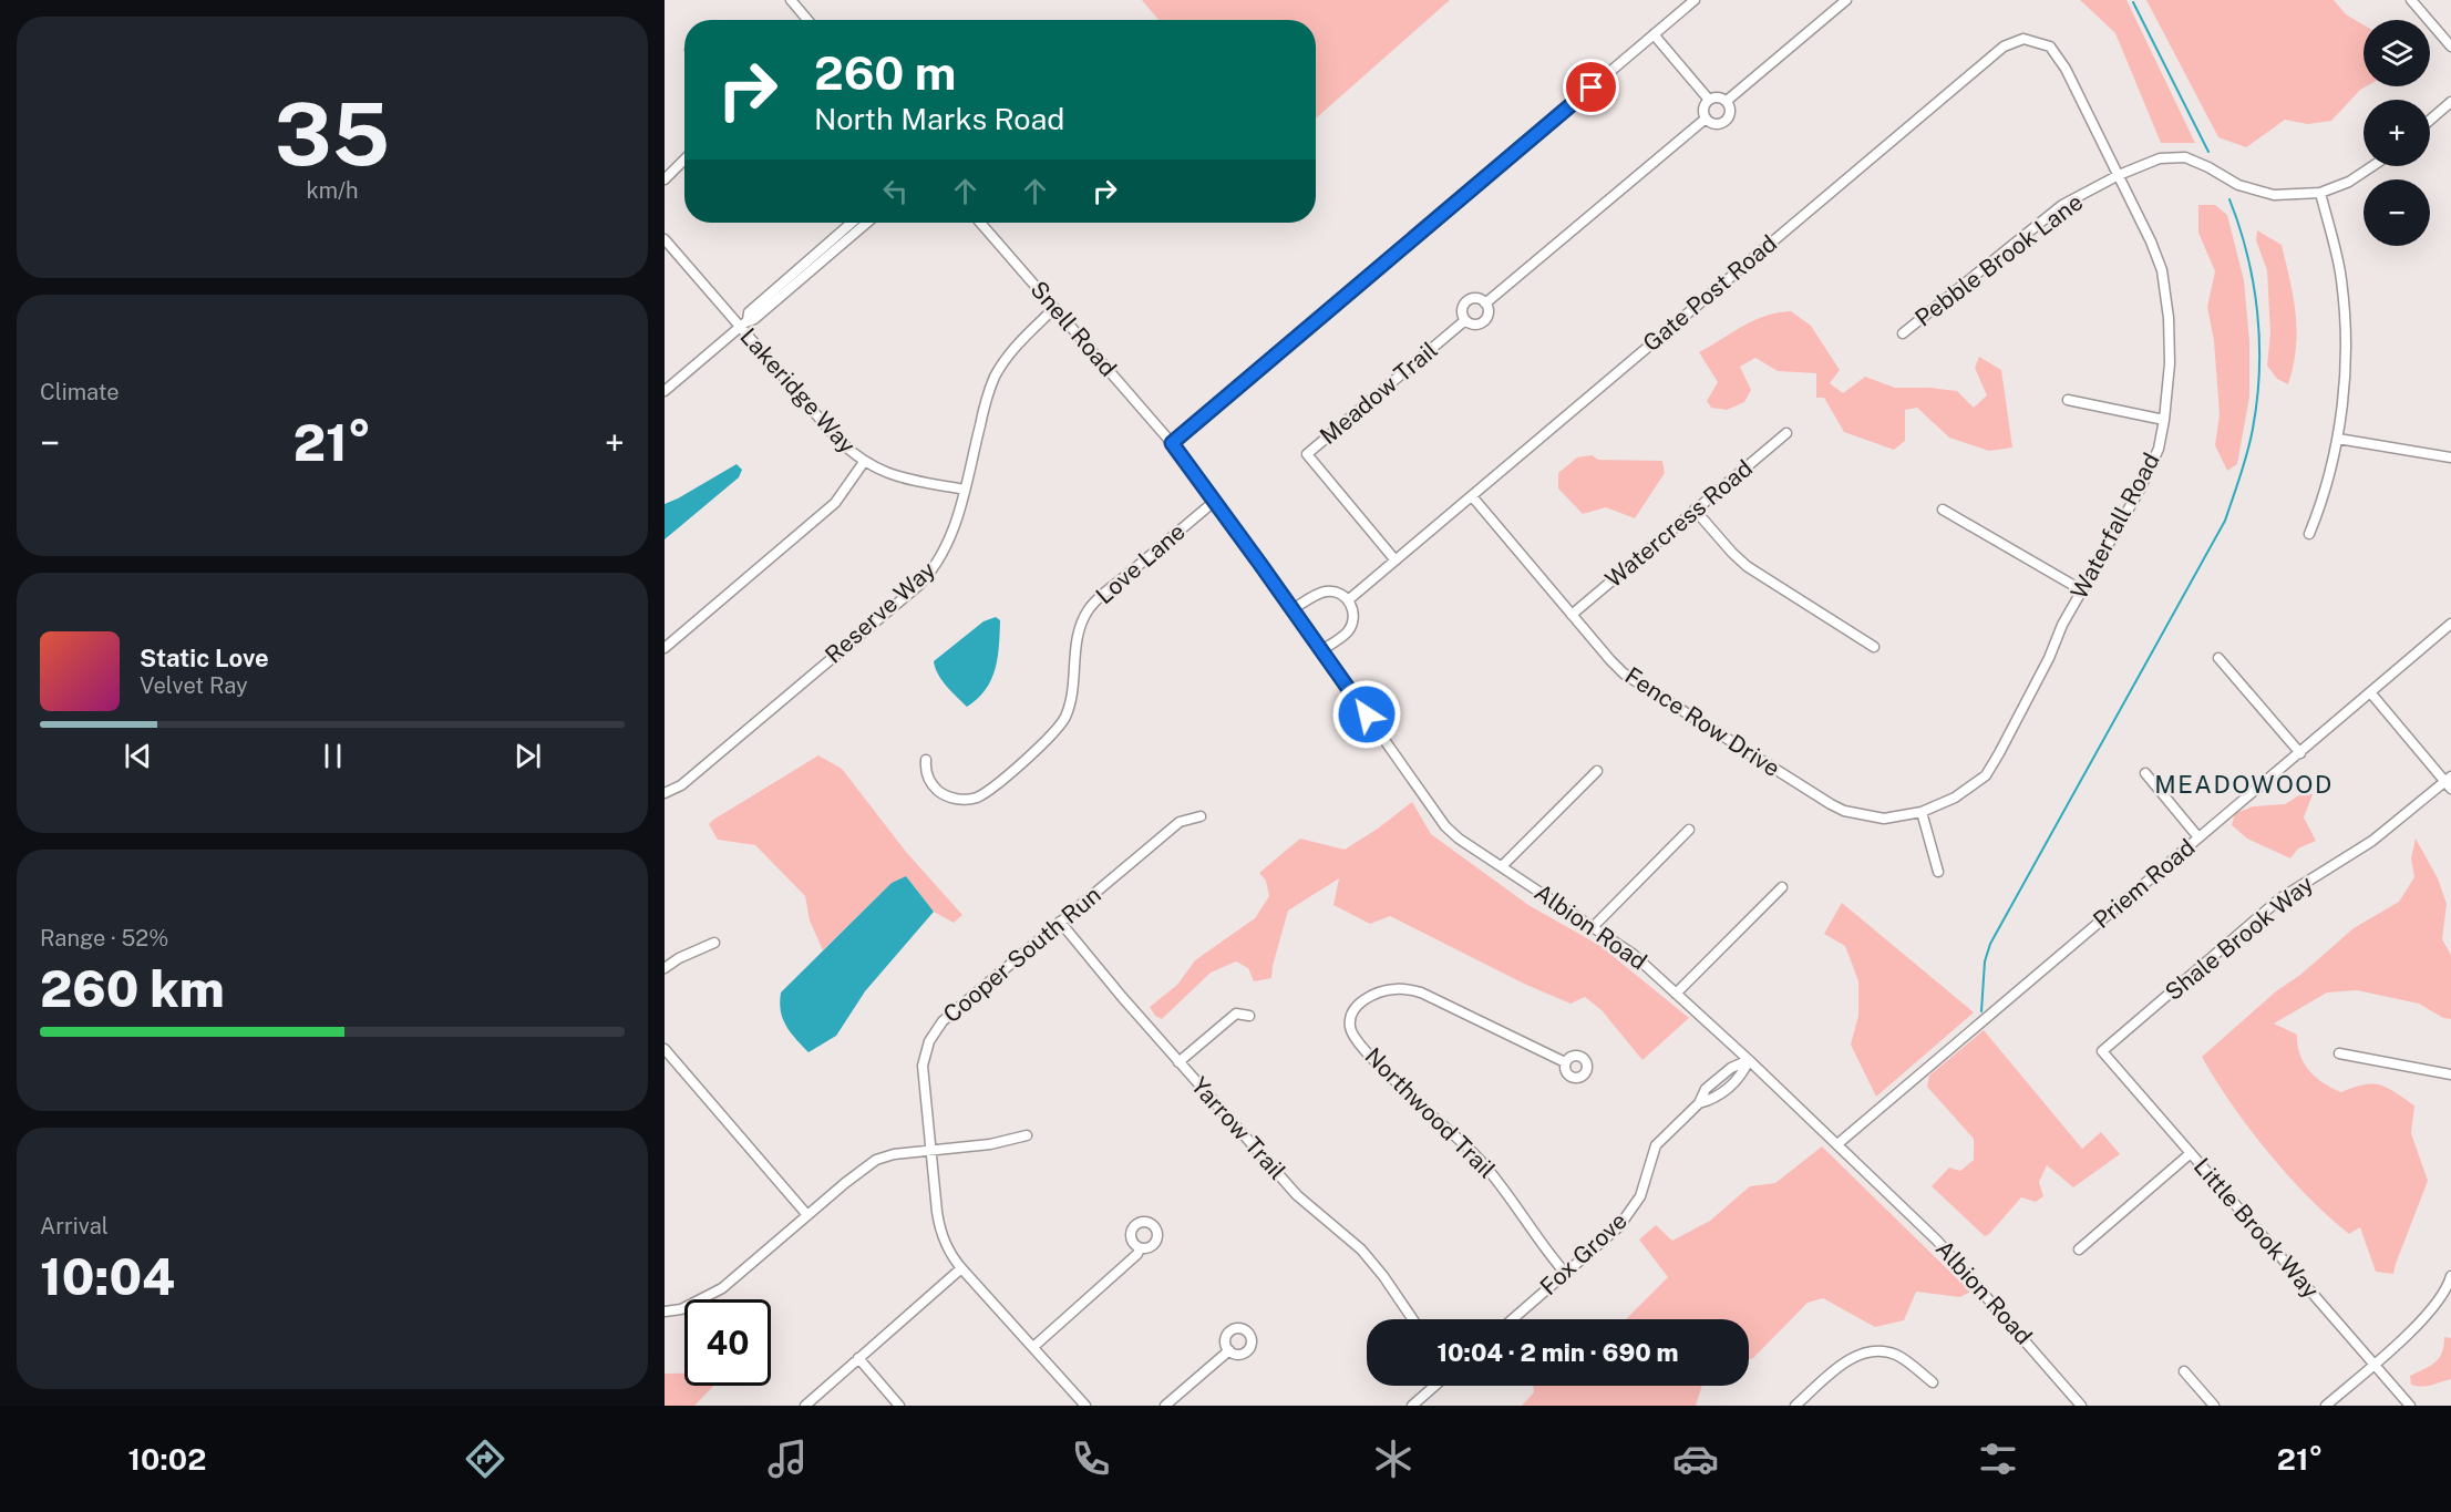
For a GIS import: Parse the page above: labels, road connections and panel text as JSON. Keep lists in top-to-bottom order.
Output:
{
  "streets": {
    "street": [
      "Pebble Brook Lane",
      "Gate Post Road",
      "Snell Road",
      "Lakeridge Way",
      "Meadow Trail",
      "Watercress Road",
      "Waterfall Road",
      "Love Lane",
      "Reserve Way",
      "Fence Row Drive",
      "Priem Road",
      "Albion Road",
      "Shale Brook Way",
      "Cooper South Run",
      "Northwood Trail",
      "Yarrow Trail",
      "Little Brook Way",
      "Fox Grove"
    ]
  },
  "crossings": [
    ["Pebble Brook Lane", "Waterfall Road"],
    ["Gate Post Road", "Meadow Trail"],
    ["Gate Post Road", "Waterfall Road"],
    ["Gate Post Road", "Fence Row Drive"],
    ["Gate Post Road", "Albion Road"],
    ["Snell Road", "Reserve Way"],
    ["Snell Road", "Albion Road"],
    ["Lakeridge Way", "Reserve Way"],
    ["Watercress Road", "Fence Row Drive"],
    ["Waterfall Road", "Fence Row Drive"],
    ["Love Lane", "Albion Road"],
    ["Priem Road", "Albion Road"],
    ["Albion Road", "Fox Grove"],
    ["Shale Brook Way", "Little Brook Way"],
    ["Cooper South Run", "Yarrow Trail"],
    ["Northwood Trail", "Fox Grove"]
  ],
  "districts": ["MEADOWOOD"],
  "page": {
    "tile": [
      ["35", "km/h"],
      "Climate",
      ["Range · 52%", "260 km"],
      ["Arrival", "10:04"]
    ],
    "map_buttons": ["+", "−"],
    "turn": ["260 m", "North Marks Road"],
    "heat": ["−", "21°", "+"],
    "song": ["Static Love", "Velvet Ray"],
    "limit": "40",
    "trip": "10:04 · 2 min · 690 m",
    "tabs": ["10:02", "21°"]
  }
}
